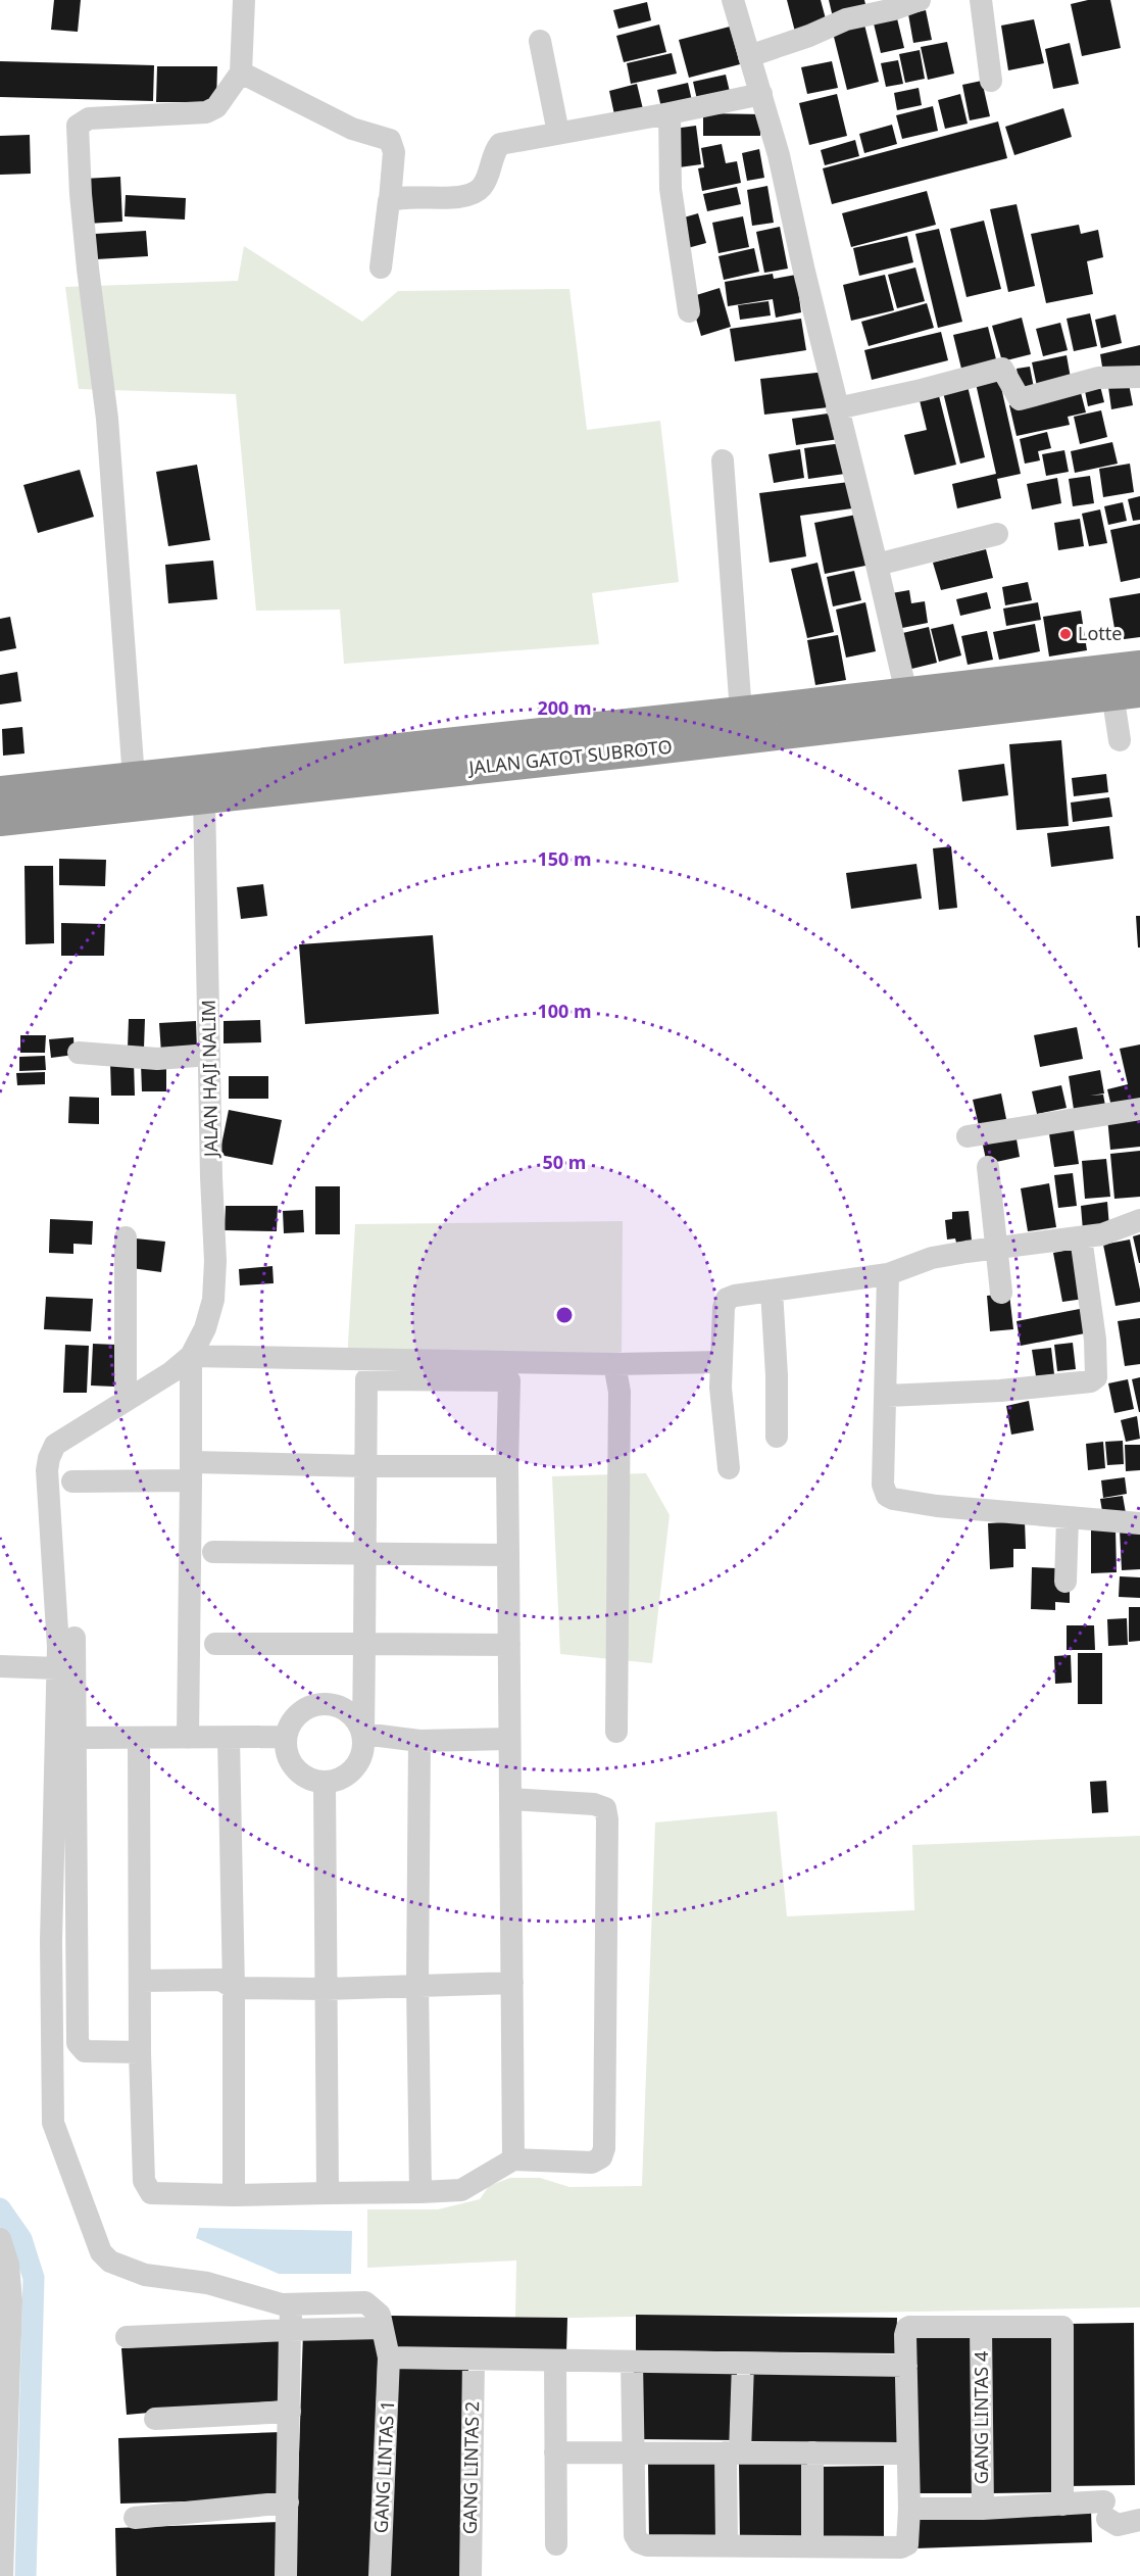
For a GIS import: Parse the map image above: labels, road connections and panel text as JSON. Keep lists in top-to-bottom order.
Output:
{
  "streets": {
    "highway": ["JALAN GATOT SUBROTO"],
    "street": [
      "JALAN HAJI NALIM",
      "GANG LINTAS 4",
      "GANG LINTAS 1",
      "GANG LINTAS 2"
    ]
  },
  "crossings": [
    ["JALAN GATOT SUBROTO", "JALAN HAJI NALIM"],
    ["JALAN HAJI NALIM", "GANG LINTAS 1"]
  ],
  "places": ["Lotte"],
  "rings": [
    "200 m",
    "150 m",
    "100 m",
    "50 m"
  ]
}
